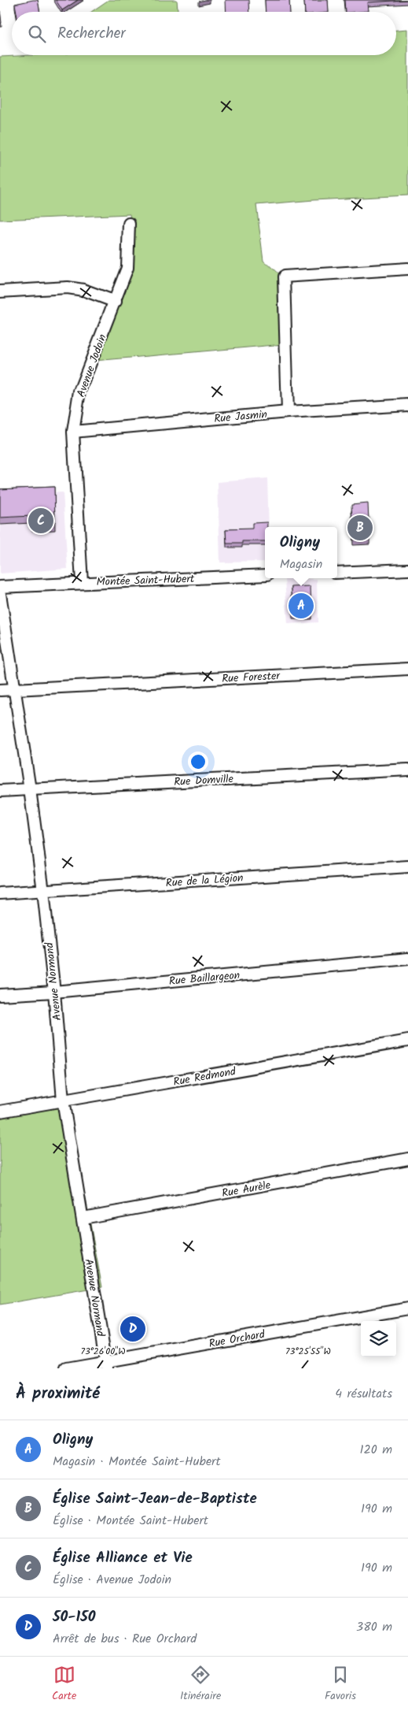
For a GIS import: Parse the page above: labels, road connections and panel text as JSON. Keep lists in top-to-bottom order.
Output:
{
  "streets": {
    "street": [
      "Avenue Jodoin",
      "Rue Jasmin",
      "Montée Saint-Hubert",
      "Rue Forester",
      "Rue Domville",
      "Rue de la Légion",
      "Rue Baillargeon",
      "Avenue Normand",
      "Rue Redmond",
      "Rue Aurèle",
      "Rue Orchard"
    ]
  },
  "crossings": [
    ["Avenue Jodoin", "Rue Jasmin"],
    ["Avenue Jodoin", "Montée Saint-Hubert"],
    ["Rue Forester", "Avenue Normand"],
    ["Rue Domville", "Avenue Normand"],
    ["Rue de la Légion", "Avenue Normand"],
    ["Rue Baillargeon", "Avenue Normand"],
    ["Avenue Normand", "Rue Redmond"],
    ["Avenue Normand", "Rue Aurèle"],
    ["Avenue Normand", "Rue Orchard"]
  ],
  "page": {
    "search": "Rechercher",
    "pins": [
      "C",
      "B",
      "A",
      "D"
    ],
    "popup": ["Oligny", "Magasin"],
    "heading": ["À proximité", "4 résultats"],
    "list": [
      {
        "mark": "A",
        "name": "Oligny",
        "note": "Magasin · Montée Saint-Hubert",
        "value": "120 m"
      },
      {
        "mark": "B",
        "name": "Église Saint-Jean-de-Baptiste",
        "note": "Église · Montée Saint-Hubert",
        "value": "190 m"
      },
      {
        "mark": "C",
        "name": "Église Alliance et Vie",
        "note": "Église · Avenue Jodoin",
        "value": "190 m"
      },
      {
        "mark": "D",
        "name": "50-150",
        "note": "Arrêt de bus · Rue Orchard",
        "value": "380 m"
      }
    ],
    "nav": ["Carte", "Itinéraire", "Favoris"]
  },
  "coordinates": ["73°26'00\"W", "73°25'55\"W"]
}
